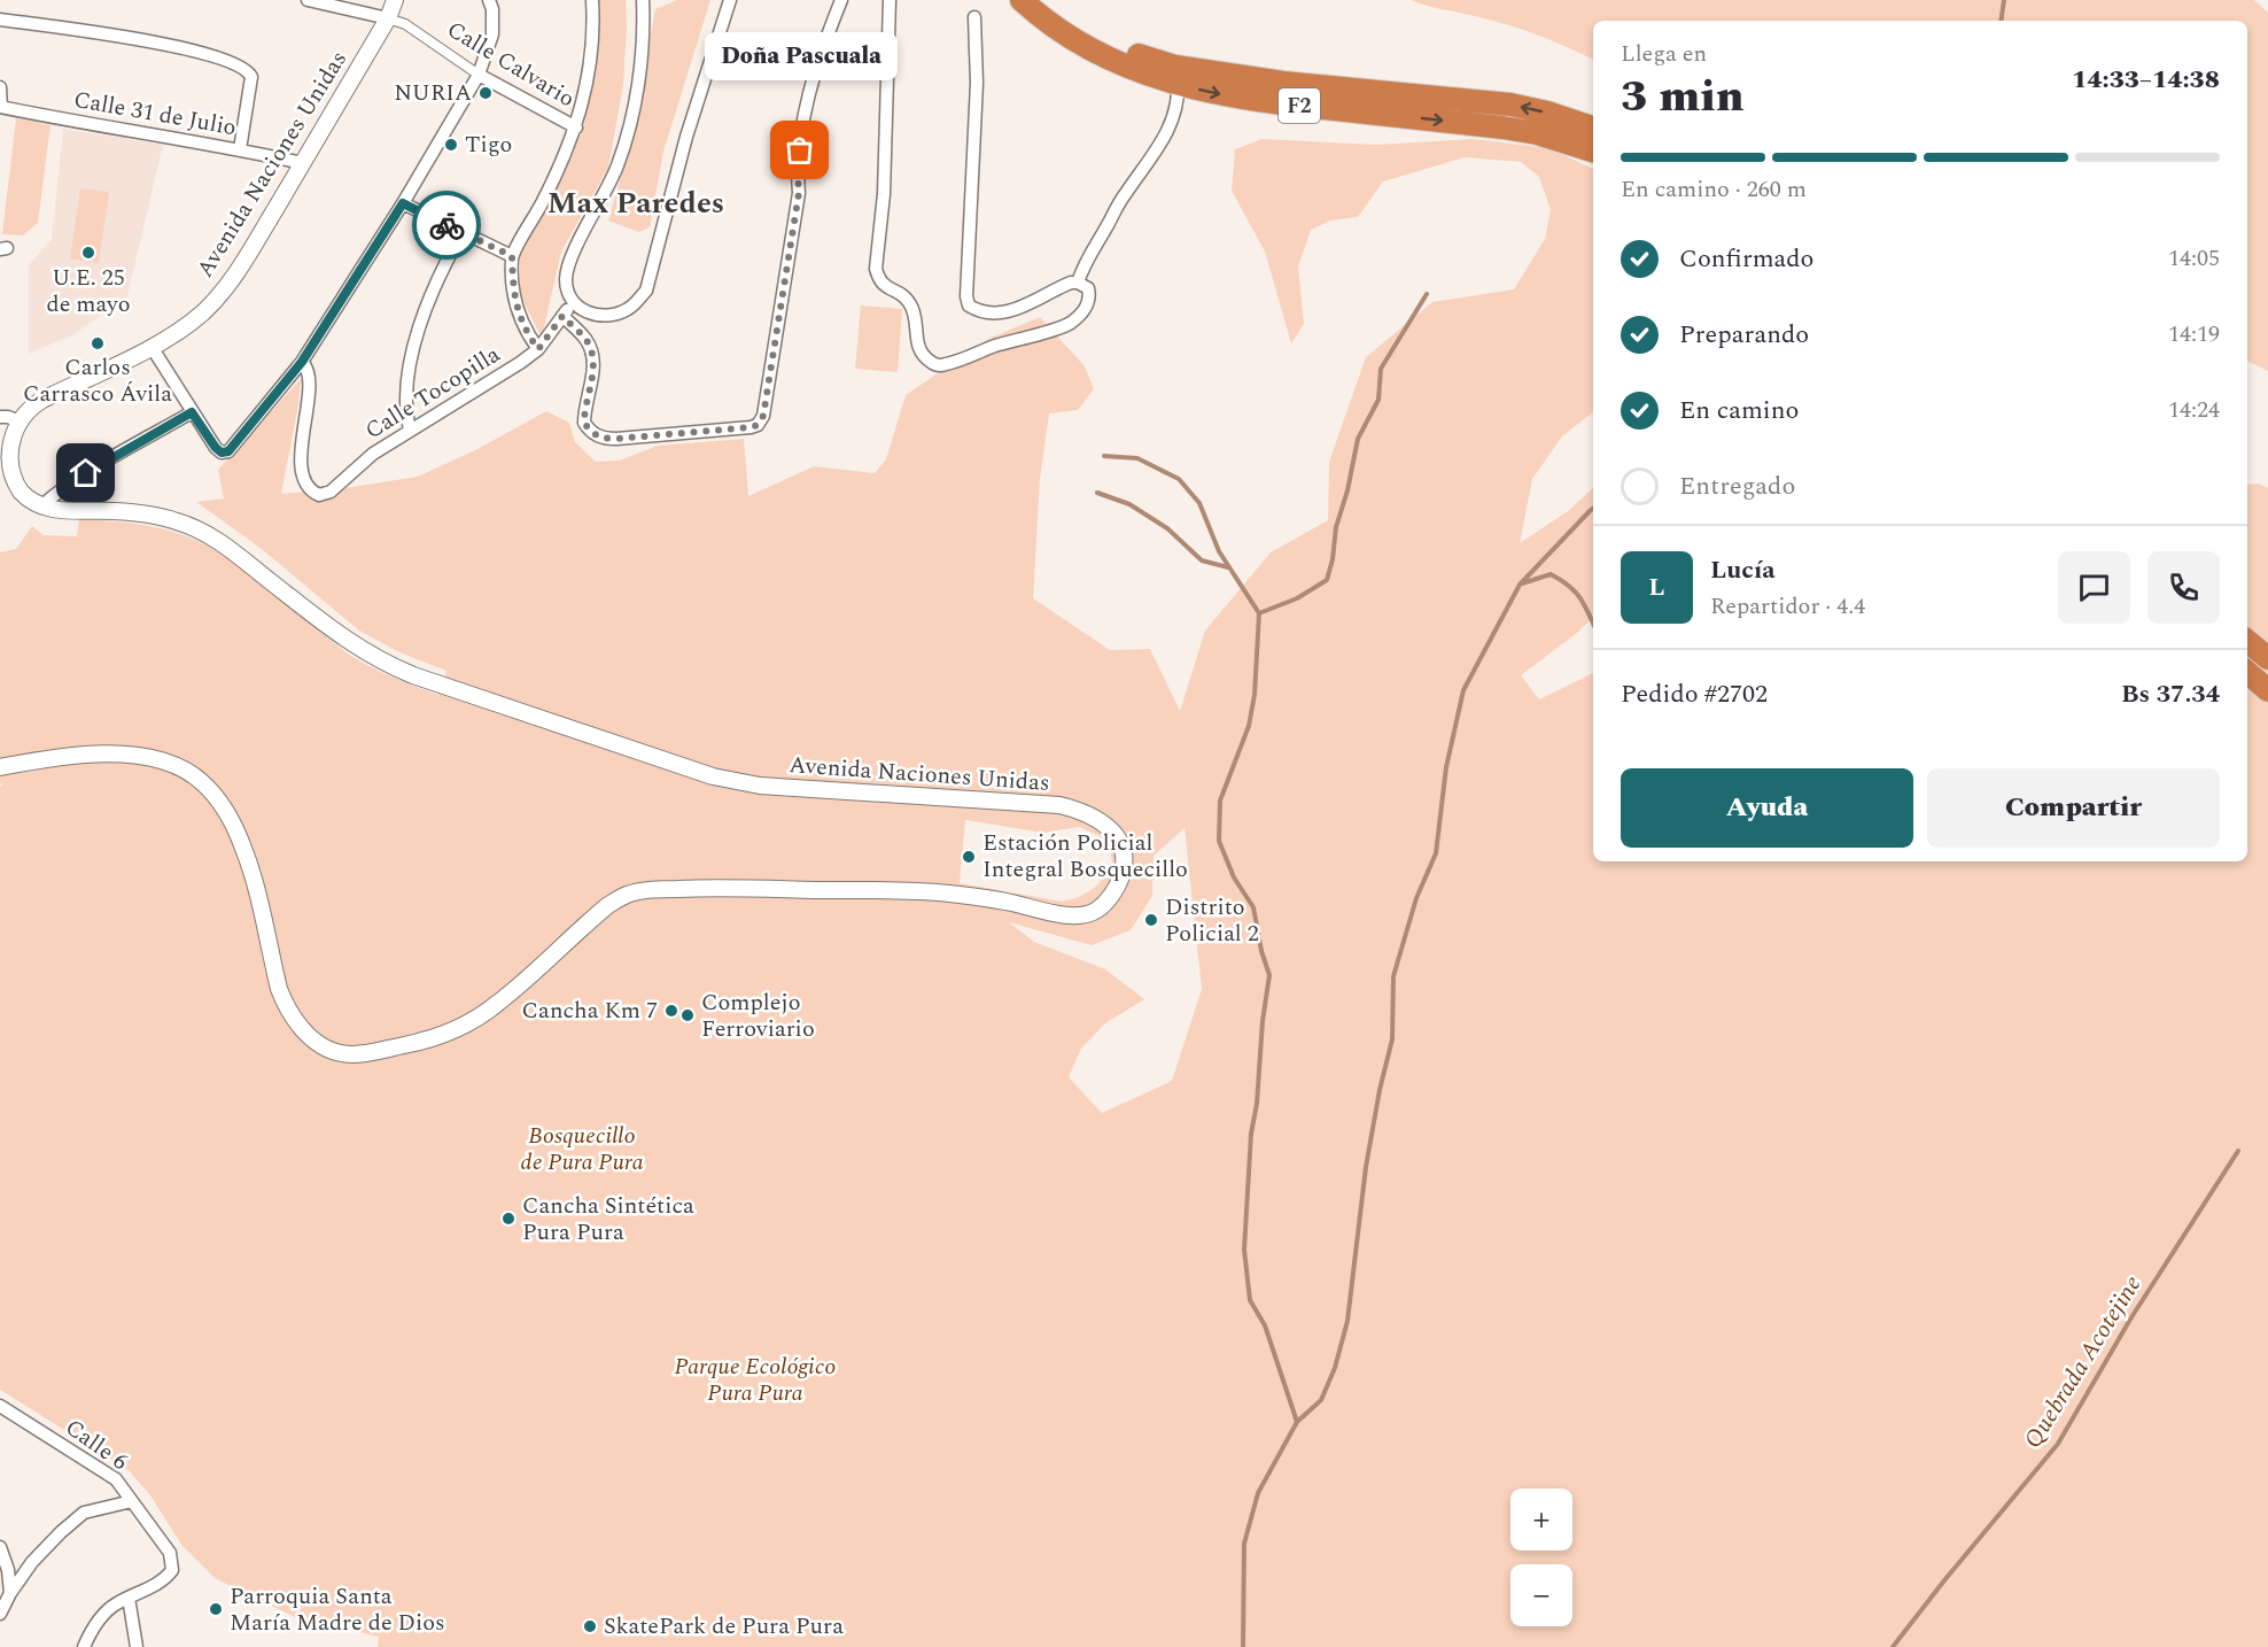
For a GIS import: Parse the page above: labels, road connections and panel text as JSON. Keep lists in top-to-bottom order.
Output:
{
  "streets": {
    "highway": ["F2"],
    "street": [
      "Calle Calvario",
      "Calle 31 de Julio",
      "Avenida Naciones Unidas",
      "Calle Tocopilla",
      "Calle 6"
    ]
  },
  "crossings": [
    ["Calle Calvario", "Avenida Naciones Unidas"],
    ["Calle 31 de Julio", "Avenida Naciones Unidas"]
  ],
  "districts": ["Max Paredes"],
  "water": ["Quebrada Acotejine"],
  "parks": ["Bosquecillo de Pura Pura", "Parque Ecológico Pura Pura"],
  "places": [
    "NURIA",
    "Tigo",
    "Doña Pascuala",
    "U.E. 25 de mayo",
    "Carlos Carrasco Ávila",
    "Estación Policial Integral Bosquecillo",
    "Distrito Policial 2",
    "Cancha Km 7",
    "Complejo Ferroviario",
    "Cancha Sintética Pura Pura",
    "Parroquia Santa María Madre de Dios",
    "SkatePark de Pura Pura"
  ],
  "page": {
    "heading": ["3 min", "Llega en", "14:33–14:38"],
    "panel": [
      "Lucía",
      "Repartidor · 4.4",
      "Pedido #2702",
      "Bs 37.34"
    ],
    "bubble": "Doña Pascuala",
    "bar": "En camino · 260 m",
    "list": [
      ["Confirmado", "14:05"],
      ["Preparando", "14:19"],
      ["En camino", "14:24"],
      "Entregado"
    ],
    "round": "L",
    "buttons": ["Ayuda", "Compartir"],
    "map_buttons": ["+", "−"]
  }
}
